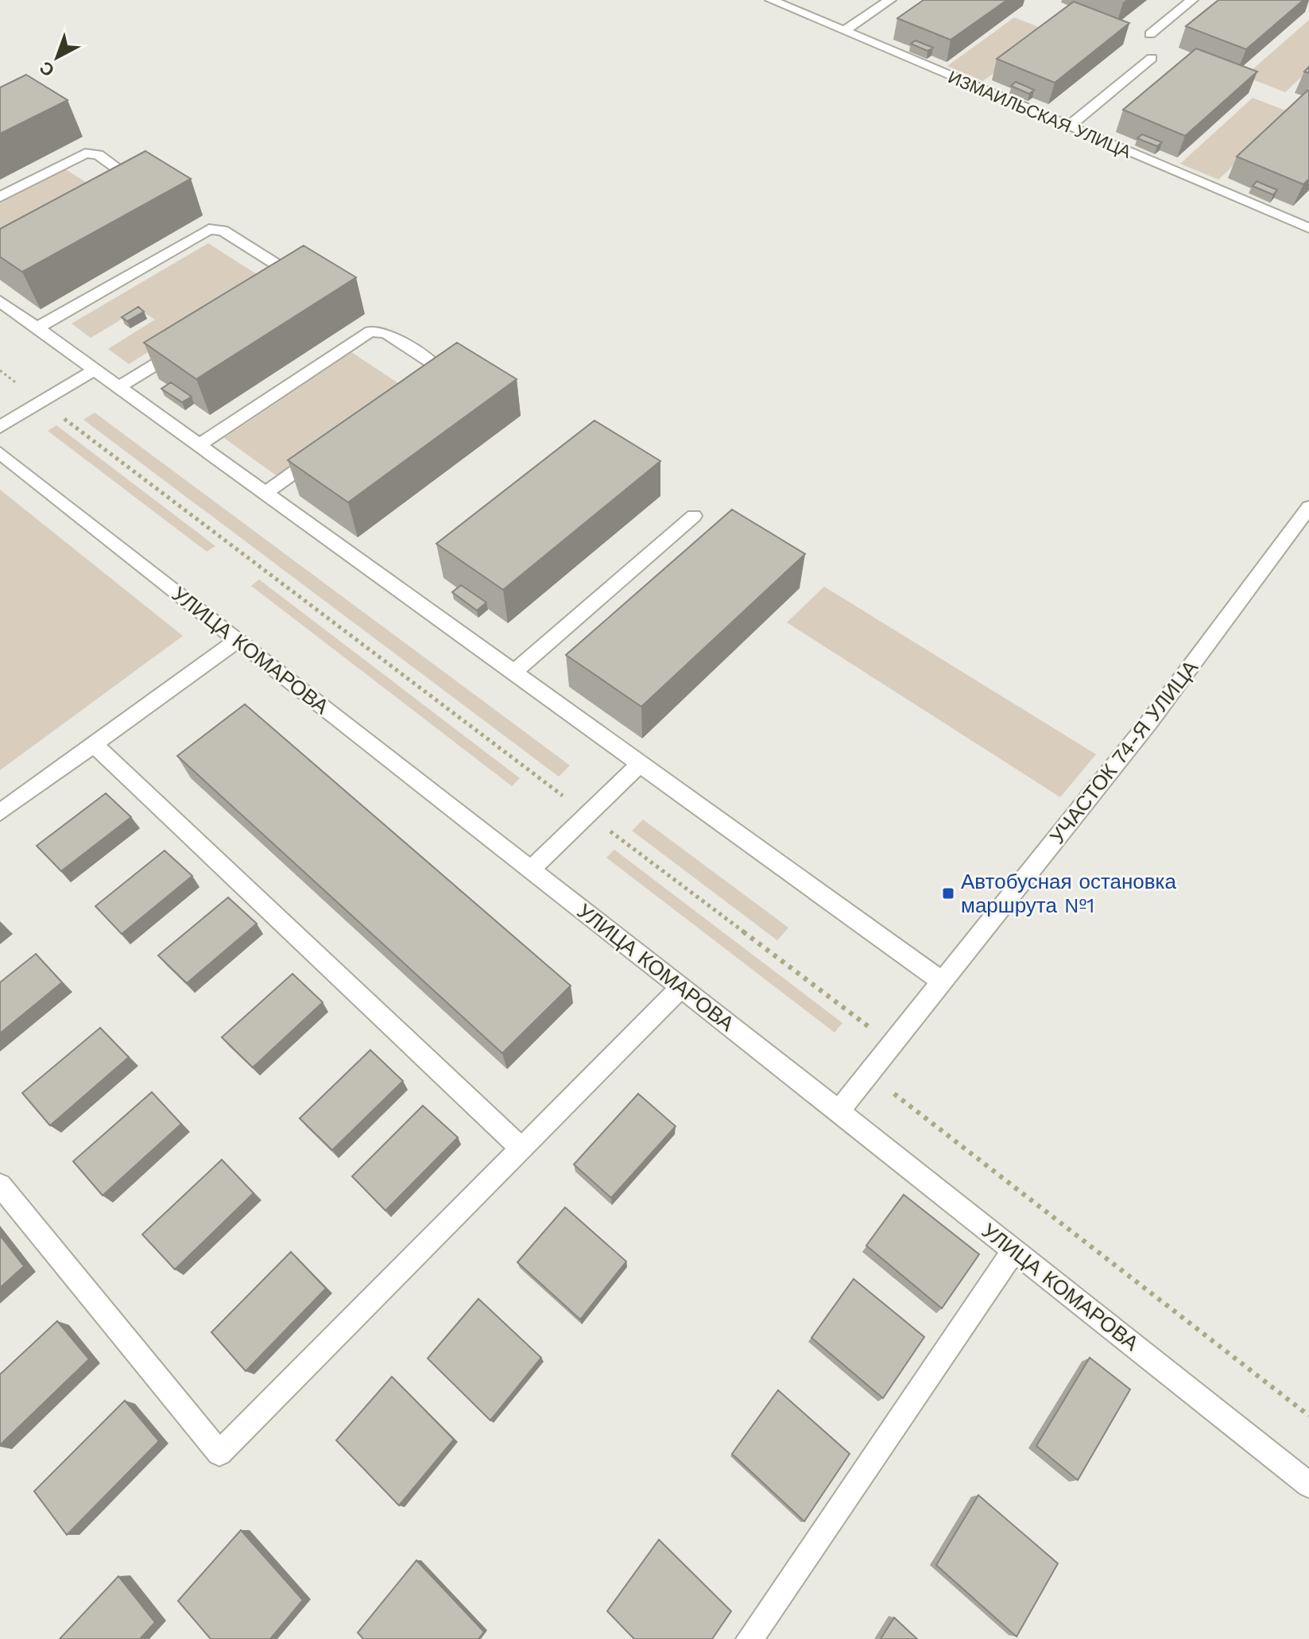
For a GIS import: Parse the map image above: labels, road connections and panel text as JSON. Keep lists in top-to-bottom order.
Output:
{
  "streets": {
    "street": ["ИЗМАИЛЬСКАЯ УЛИЦА", "УЛИЦА КОМАРОВА", "УЧАСТОК 74-Я УЛИЦА"]
  },
  "crossings": [
    ["УЛИЦА КОМАРОВА", "УЧАСТОК 74-Я УЛИЦА"]
  ],
  "places": {
    "transit": ["Автобусная остановка маршрута №1"]
  },
  "north": "bottom left"
}
